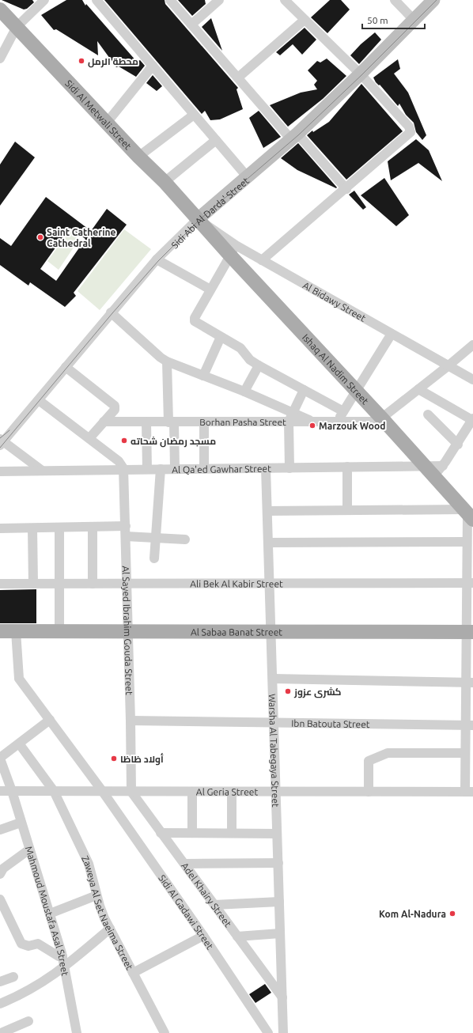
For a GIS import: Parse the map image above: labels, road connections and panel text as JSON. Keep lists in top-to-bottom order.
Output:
{
  "streets": {
    "main road": [
      "Sidi Al Metwali Street",
      "Sidi Abi Al Darda' Street",
      "Ishaq Al Nadim Street",
      "Al Sabaa Banat Street"
    ],
    "street": [
      "Al Bidawy Street",
      "Borhan Pasha Street",
      "Al Qa'ed Gawhar Street",
      "Ali Bek Al Kabir Street",
      "Al Sayed Ibrahim Gouda Street",
      "Ibn Batouta Street",
      "Warsha Al Tabegaya Street",
      "Al Geria Street",
      "Adel Khairy Street",
      "Mahmoud Moustafa Asal Street",
      "Sidi Al Gadawi Street",
      "Zaweya Al Set Naeima Street"
    ]
  },
  "crossings": [
    ["Sidi Al Metwali Street", "Sidi Abi Al Darda' Street"],
    ["Sidi Al Metwali Street", "Ishaq Al Nadim Street"],
    ["Sidi Abi Al Darda' Street", "Ishaq Al Nadim Street"],
    ["Al Bidawy Street", "Ishaq Al Nadim Street"],
    ["Ishaq Al Nadim Street", "Borhan Pasha Street"],
    ["Ishaq Al Nadim Street", "Al Qa'ed Gawhar Street"],
    ["Al Qa'ed Gawhar Street", "Al Sayed Ibrahim Gouda Street"],
    ["Al Qa'ed Gawhar Street", "Warsha Al Tabegaya Street"],
    ["Ali Bek Al Kabir Street", "Al Sayed Ibrahim Gouda Street"],
    ["Ali Bek Al Kabir Street", "Warsha Al Tabegaya Street"],
    ["Al Sayed Ibrahim Gouda Street", "Al Sabaa Banat Street"],
    ["Al Sayed Ibrahim Gouda Street", "Ibn Batouta Street"],
    ["Al Sayed Ibrahim Gouda Street", "Al Geria Street"],
    ["Al Sayed Ibrahim Gouda Street", "Adel Khairy Street"],
    ["Al Sabaa Banat Street", "Warsha Al Tabegaya Street"],
    ["Al Sabaa Banat Street", "Sidi Al Gadawi Street"],
    ["Ibn Batouta Street", "Warsha Al Tabegaya Street"],
    ["Warsha Al Tabegaya Street", "Al Geria Street"],
    ["Warsha Al Tabegaya Street", "Adel Khairy Street"],
    ["Al Geria Street", "Adel Khairy Street"],
    ["Al Geria Street", "Mahmoud Moustafa Asal Street"],
    ["Al Geria Street", "Sidi Al Gadawi Street"],
    ["Al Geria Street", "Zaweya Al Set Naeima Street"]
  ],
  "places": [
    "محطة الرمل",
    "Saint Catherine Cathedral",
    "Marzouk Wood",
    "مسجد رمضان شحاته",
    "كشرى عزوز",
    "أولاد ظاظا",
    "Kom Al-Nadura"
  ],
  "scale_bar": "50 m"
}
